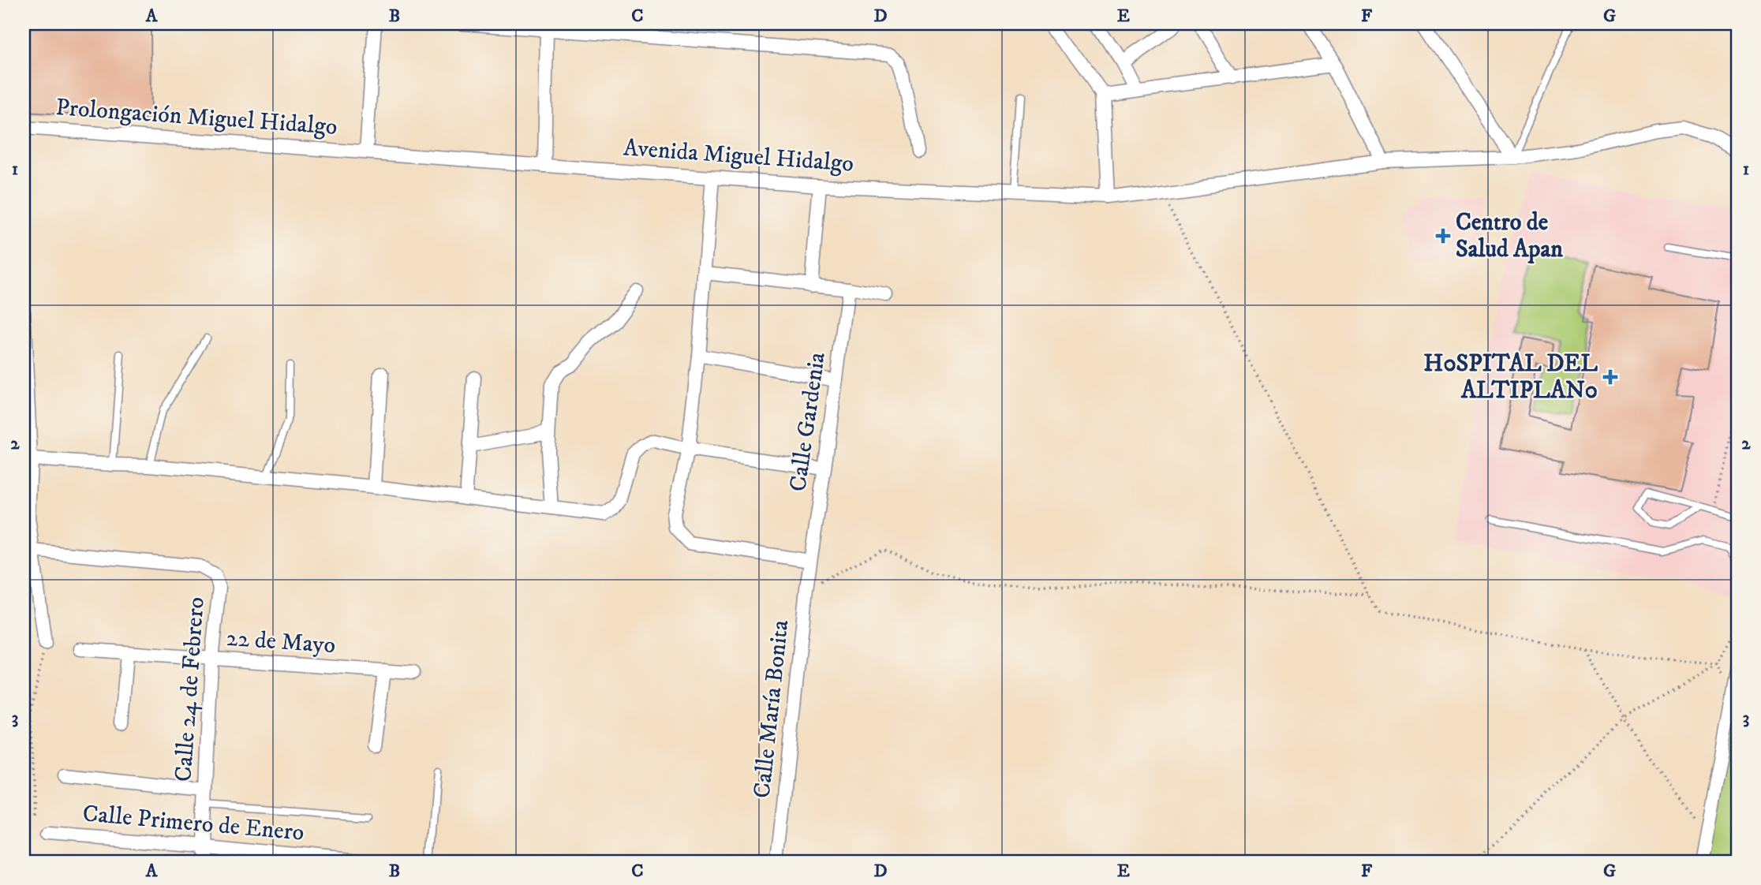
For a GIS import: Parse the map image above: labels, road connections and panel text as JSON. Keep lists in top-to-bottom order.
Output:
{
  "streets": {
    "street": [
      "Prolongación Miguel Hidalgo",
      "Avenida Miguel Hidalgo",
      "Calle Gardenia",
      "22 de Mayo",
      "Calle 24 de Febrero",
      "Calle María Bonita",
      "Calle Primero de Enero"
    ]
  },
  "crossings": [
    ["Prolongación Miguel Hidalgo", "Avenida Miguel Hidalgo"],
    ["Calle Gardenia", "Calle María Bonita"],
    ["22 de Mayo", "Calle 24 de Febrero"],
    ["Calle 24 de Febrero", "Calle Primero de Enero"]
  ],
  "places": {
    "health": ["Centro de Salud Apan", "H0SPITAL DEL ALTIPLAN0"]
  },
  "grid": {
    "columns": [
      "A",
      "B",
      "C",
      "D",
      "E",
      "F",
      "G"
    ],
    "rows": ["1", "2", "3"]
  }
}
